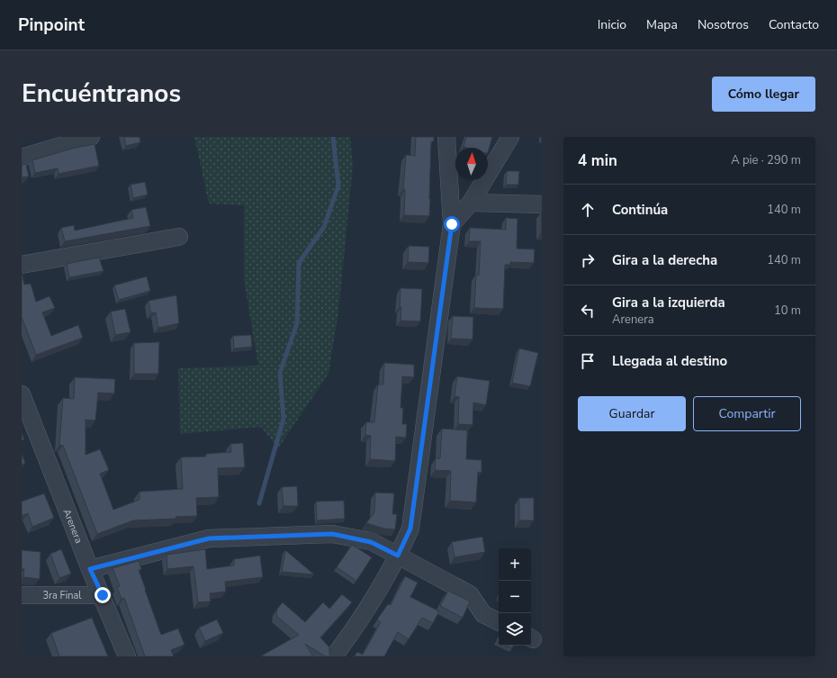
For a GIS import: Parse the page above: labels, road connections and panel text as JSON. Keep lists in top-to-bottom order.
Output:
{
  "streets": {
    "street": ["Arenera", "3ra Final"]
  },
  "crossings": [
    ["Arenera", "3ra Final"]
  ],
  "north": "top",
  "page": {
    "header": "Pinpoint",
    "nav": [
      "Inicio",
      "Mapa",
      "Nosotros",
      "Contacto"
    ],
    "title": "Encuéntranos",
    "buttons": [
      "Cómo llegar",
      ["Guardar", "Compartir"]
    ],
    "heading": ["4 min", "A pie · 290 m"],
    "list": [
      ["Continúa", "140 m"],
      ["Gira a la derecha", "140 m"],
      ["Gira a la izquierda", "Arenera", "10 m"],
      "Llegada al destino"
    ],
    "map_buttons": ["+", "−"]
  }
}
